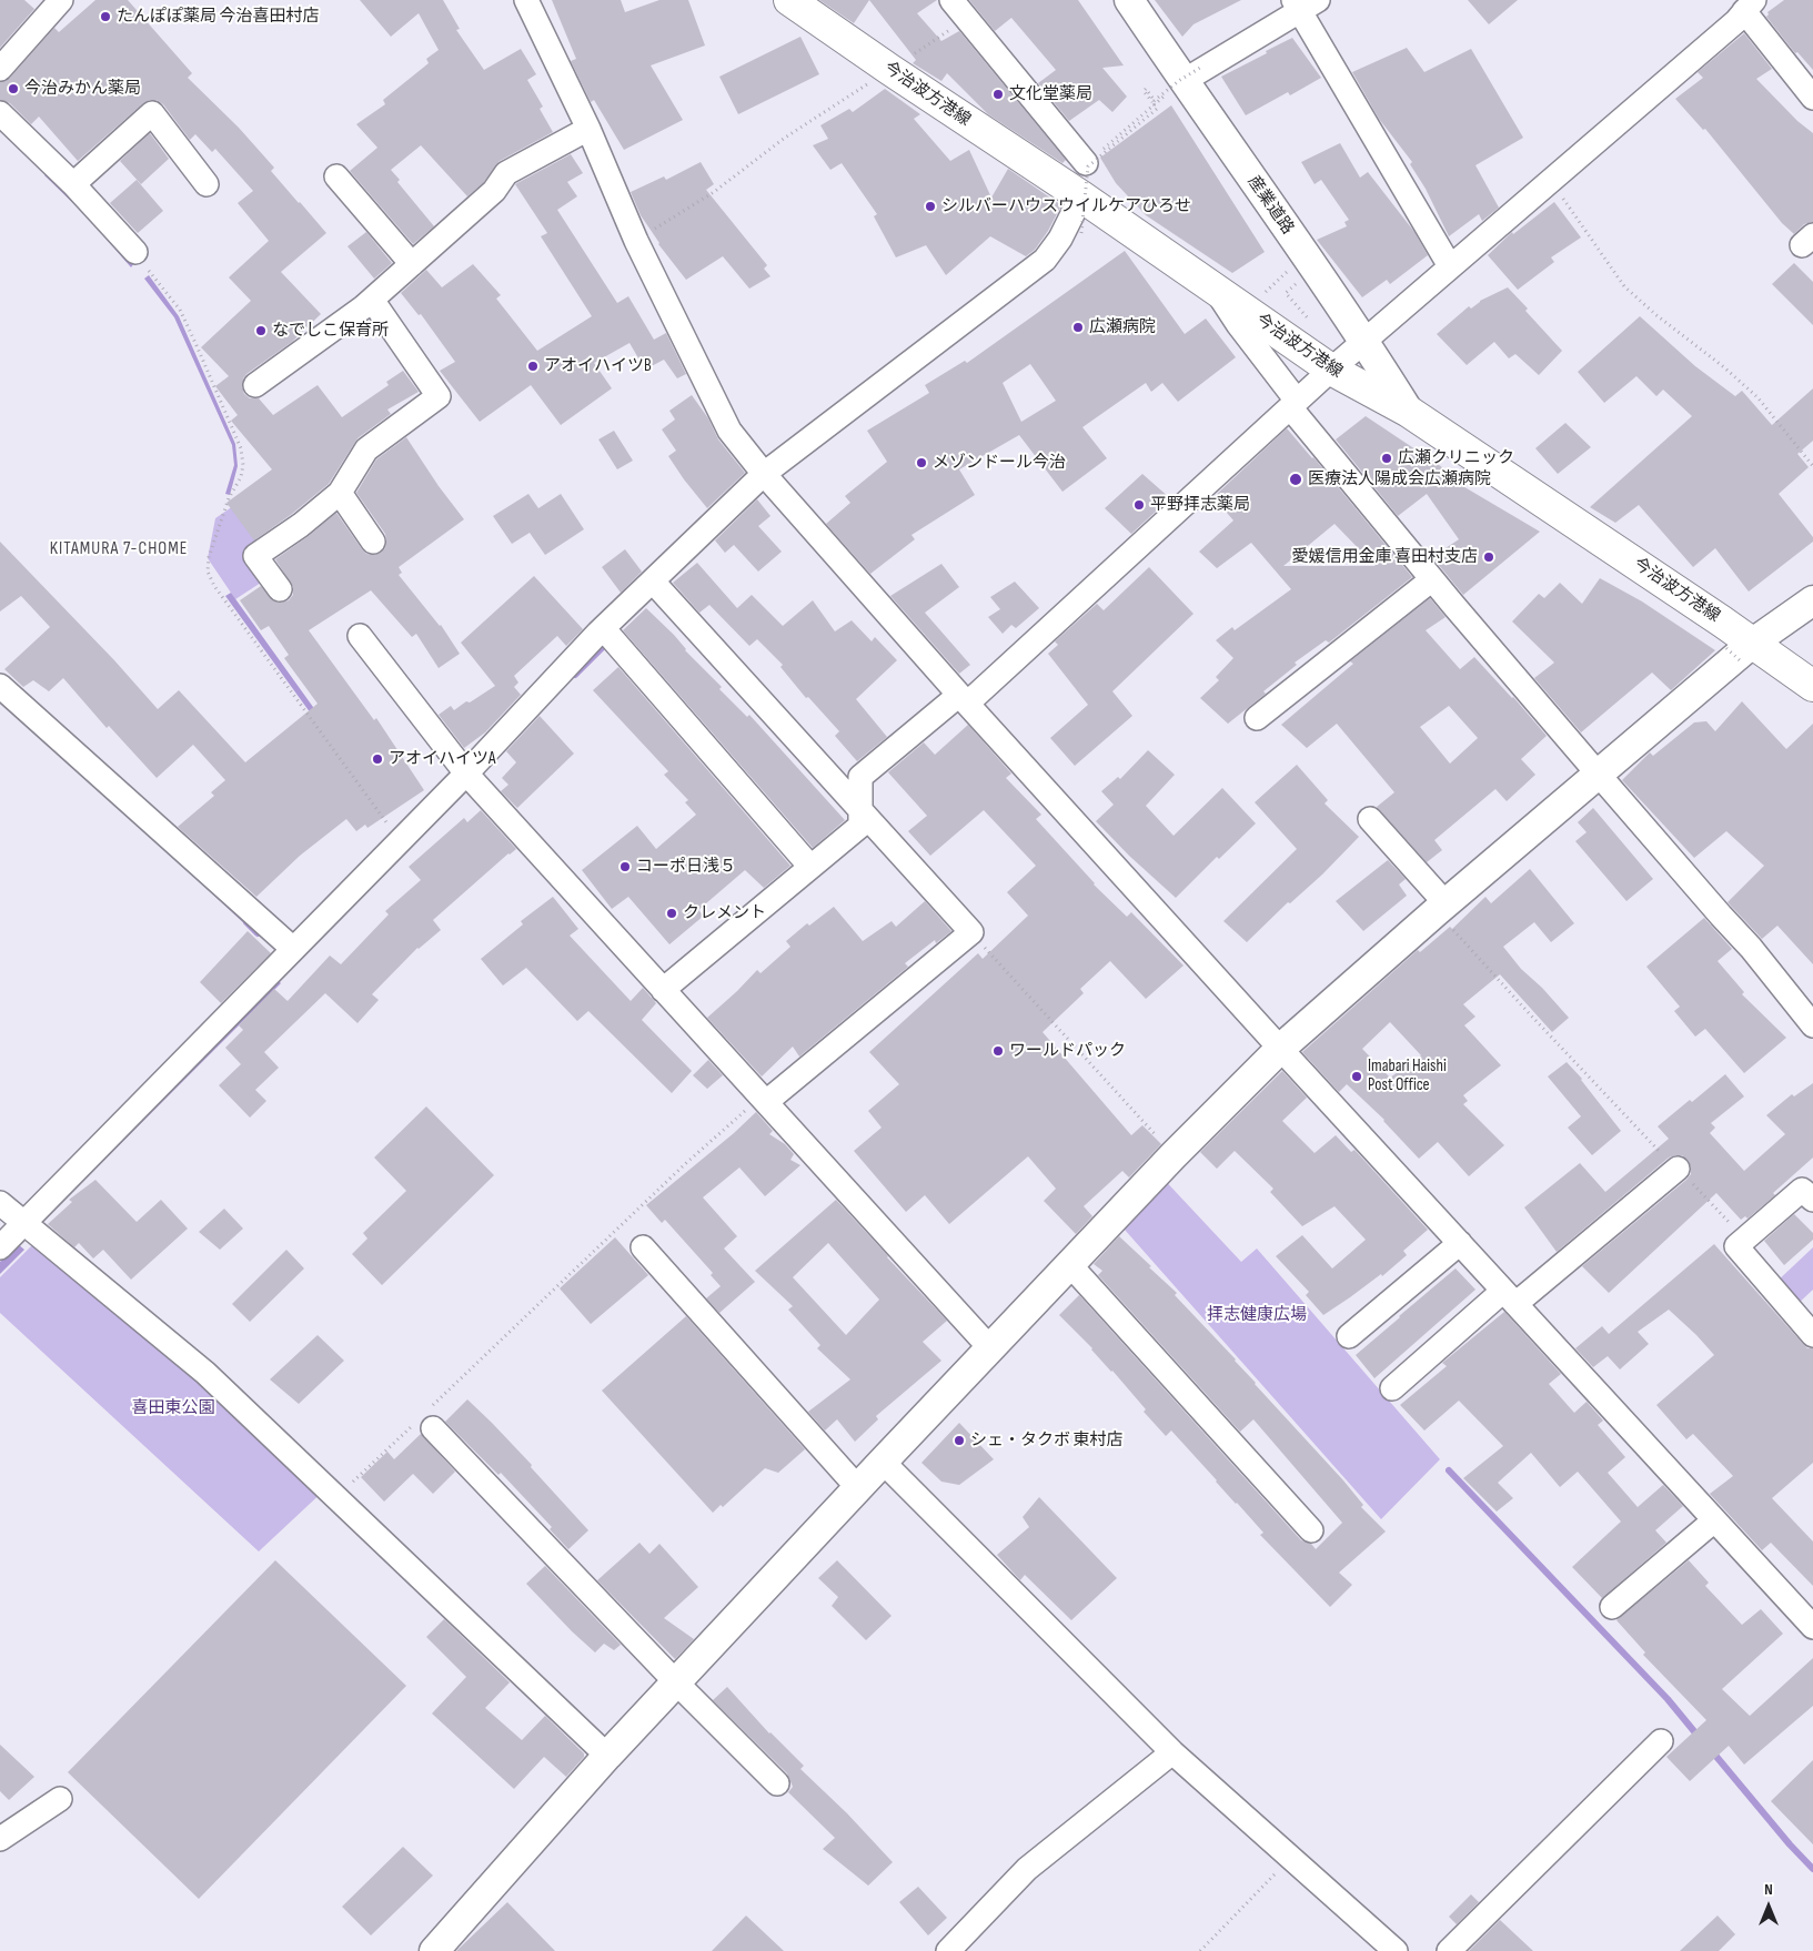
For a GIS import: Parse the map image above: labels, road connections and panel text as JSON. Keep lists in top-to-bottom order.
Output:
{
  "streets": {
    "main road": ["今治波方港線"],
    "street": ["産業道路"]
  },
  "crossings": [
    ["今治波方港線", "産業道路"]
  ],
  "districts": ["KITAMURA 7-CHOME"],
  "parks": ["拝志健康広場", "喜田東公園"],
  "places": [
    "たんぽぽ薬局 今治喜田村店",
    "今治みかん薬局",
    "文化堂薬局",
    "シルバーハウスウイルケアひろせ",
    "広瀬病院",
    "なでしこ保育所",
    "アオイハイツB",
    "広瀬クリニック",
    "メゾンドール今治",
    "医療法人陽成会広瀬病院",
    "平野拝志薬局",
    "愛媛信用金庫 喜田村支店",
    "アオイハイツA",
    "コーポ日浅５",
    "クレメント",
    "ワールドパック",
    "Imabari Haishi Post Office",
    "シェ・タクボ 東村店"
  ],
  "north": "top"
}
